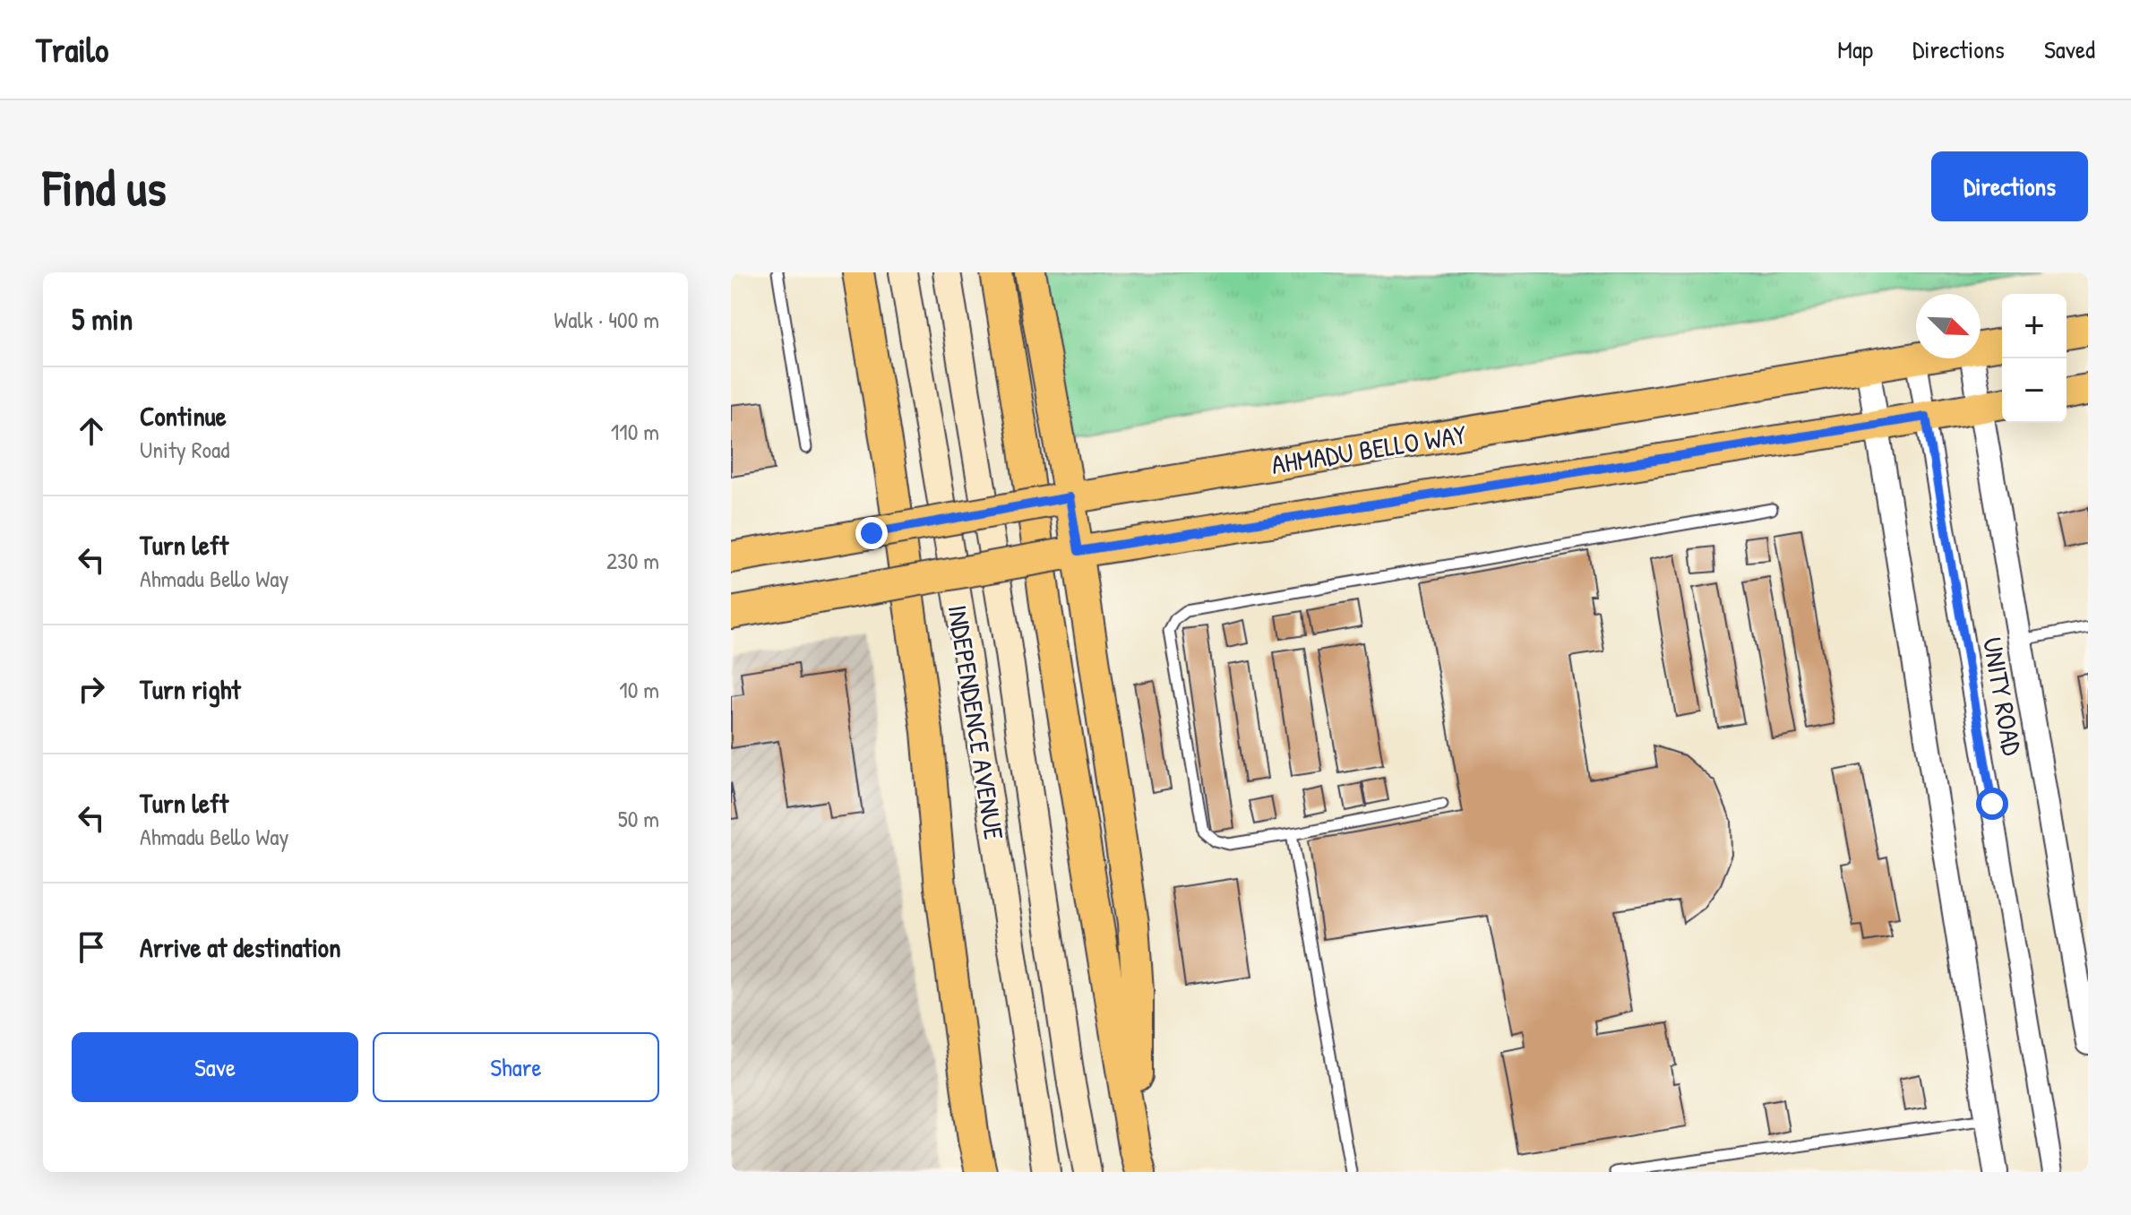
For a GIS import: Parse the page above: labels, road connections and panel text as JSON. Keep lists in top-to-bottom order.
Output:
{
  "streets": {
    "main road": ["AHMADU BELLO WAY", "INDEPENDENCE AVENUE"],
    "street": ["UNITY ROAD"]
  },
  "crossings": [
    ["AHMADU BELLO WAY", "UNITY ROAD"]
  ],
  "north": "bottom right",
  "page": {
    "header": "Trailo",
    "nav": ["Map", "Directions", "Saved"],
    "buttons": [
      "Directions",
      ["Save", "Share"]
    ],
    "title": "Find us",
    "heading": ["5 min", "Walk · 400 m"],
    "map_buttons": ["+", "−"],
    "list": [
      ["Continue", "Unity Road", "110 m"],
      ["Turn left", "Ahmadu Bello Way", "230 m"],
      ["Turn right", "10 m"],
      ["Turn left", "Ahmadu Bello Way", "50 m"],
      "Arrive at destination"
    ]
  }
}
